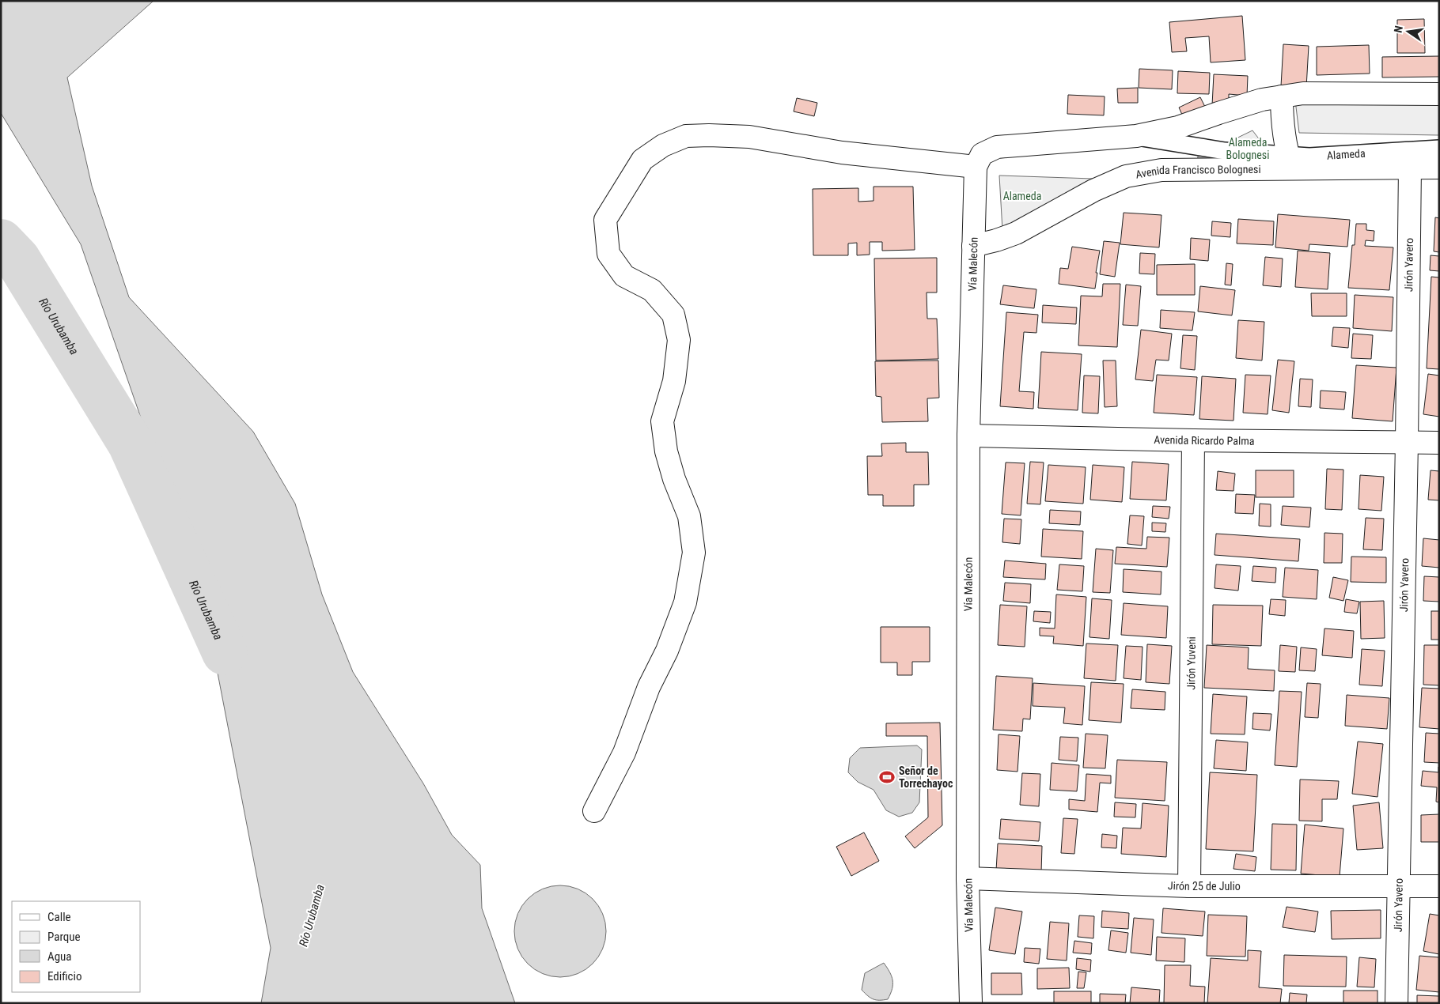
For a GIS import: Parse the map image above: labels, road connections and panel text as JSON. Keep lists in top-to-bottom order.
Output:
{
  "streets": {
    "street": [
      "Alameda",
      "Avenida Francisco Bolognesi",
      "Vía Malecón",
      "Jirón Yavero",
      "Avenida Ricardo Palma",
      "Jirón Yuveni",
      "Jirón 25 de Julio"
    ]
  },
  "crossings": [
    ["Avenida Francisco Bolognesi", "Vía Malecón"],
    ["Avenida Francisco Bolognesi", "Jirón Yavero"],
    ["Vía Malecón", "Avenida Ricardo Palma"],
    ["Vía Malecón", "Jirón 25 de Julio"],
    ["Jirón Yavero", "Avenida Ricardo Palma"],
    ["Jirón Yavero", "Jirón 25 de Julio"],
    ["Avenida Ricardo Palma", "Jirón Yuveni"],
    ["Jirón Yuveni", "Jirón 25 de Julio"]
  ],
  "water": ["Río Urubamba"],
  "parks": ["Alameda Bolognesi", "Alameda"],
  "places": {
    "sports": ["Señor de Torrechayoc"]
  },
  "legend": [
    "Calle",
    "Parque",
    "Agua",
    "Edificio"
  ],
  "north": "left"
}
